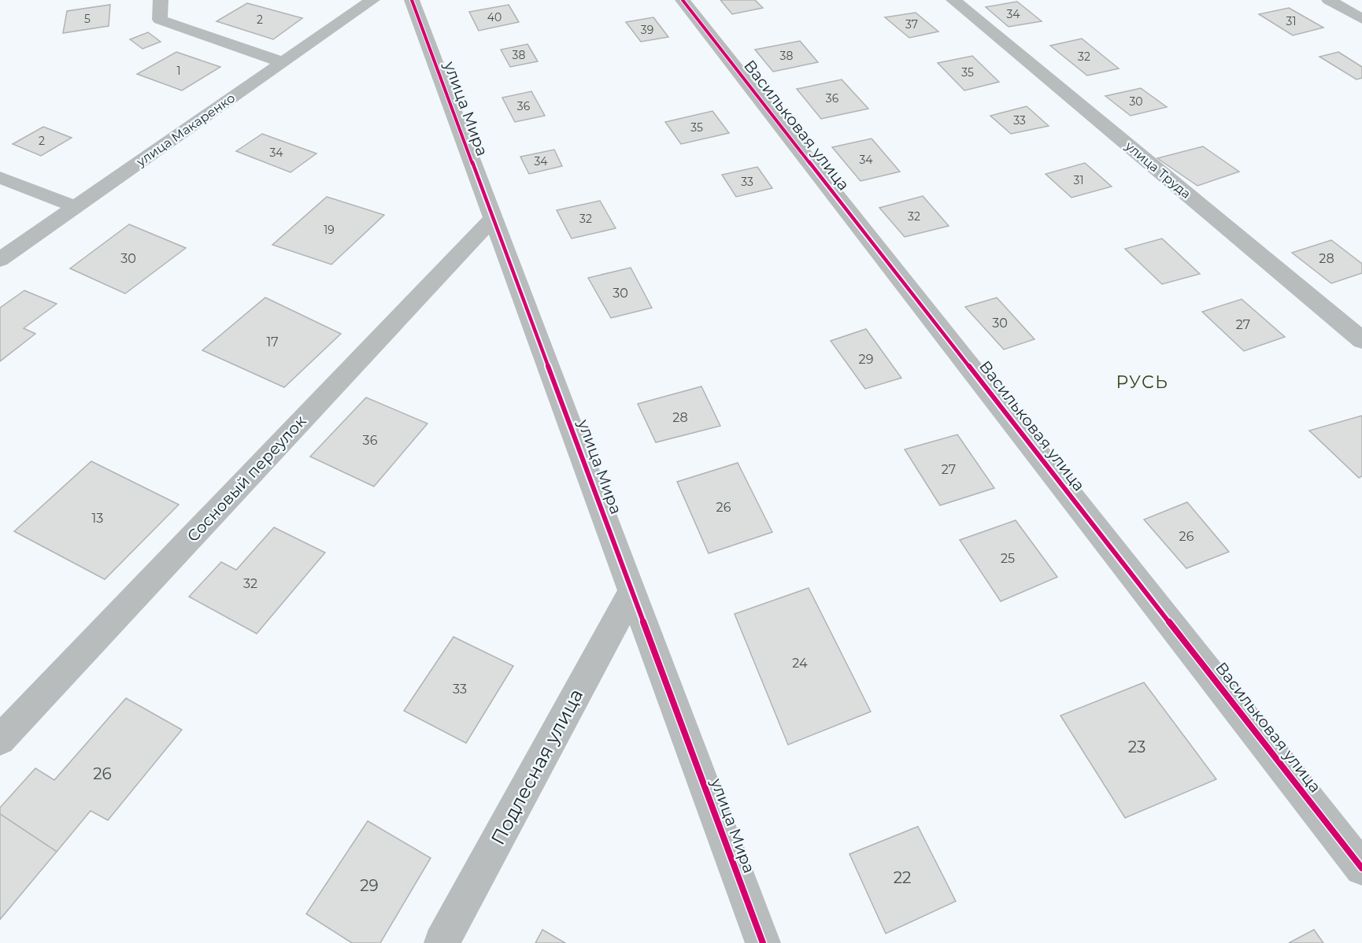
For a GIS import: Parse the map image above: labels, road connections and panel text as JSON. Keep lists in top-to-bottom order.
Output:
{
  "streets": {
    "street": [
      "улица Мира",
      "Васильковая улица",
      "улица Макаренко",
      "улица Труда",
      "Сосновый переулок",
      "Подлесная улица"
    ]
  },
  "crossings": [
    ["улица Мира", "Сосновый переулок"],
    ["улица Мира", "Подлесная улица"]
  ],
  "districts": ["РУСЬ"],
  "house_numbers": [
    "34",
    "40",
    "5",
    "2",
    "31",
    "37",
    "39",
    "38",
    "38",
    "32",
    "1",
    "35",
    "36",
    "30",
    "36",
    "33",
    "35",
    "2",
    "34",
    "34",
    "34",
    "31",
    "33",
    "32",
    "32",
    "19",
    "30",
    "28",
    "30",
    "30",
    "27",
    "17",
    "29",
    "28",
    "36",
    "27",
    "26",
    "13",
    "26",
    "25",
    "32",
    "24",
    "33",
    "23",
    "26",
    "22",
    "29"
  ]
}
